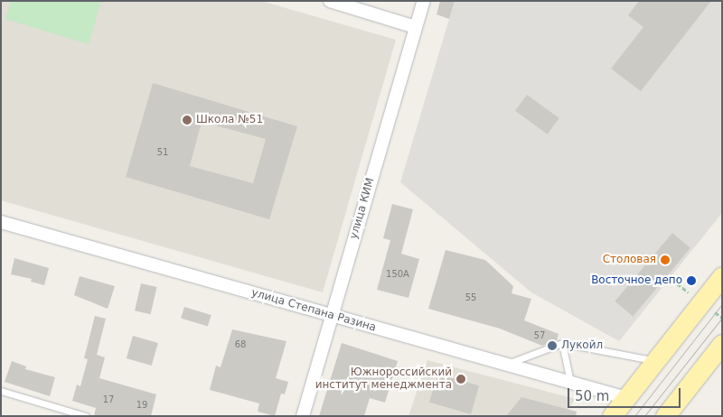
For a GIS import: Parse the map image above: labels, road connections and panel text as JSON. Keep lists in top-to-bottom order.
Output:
{
  "streets": {
    "street": ["улица КИМ", "улица Степана Разина"]
  },
  "crossings": [
    ["улица КИМ", "улица Степана Разина"]
  ],
  "places": [
    "Школа №51",
    "Столовая",
    "Восточное депо",
    "Лукойл",
    "Южнороссийский институт менеджмента"
  ],
  "house_numbers": [
    "51",
    "150А",
    "55",
    "57",
    "68",
    "17",
    "19"
  ],
  "scale_bar": "50 m"
}
